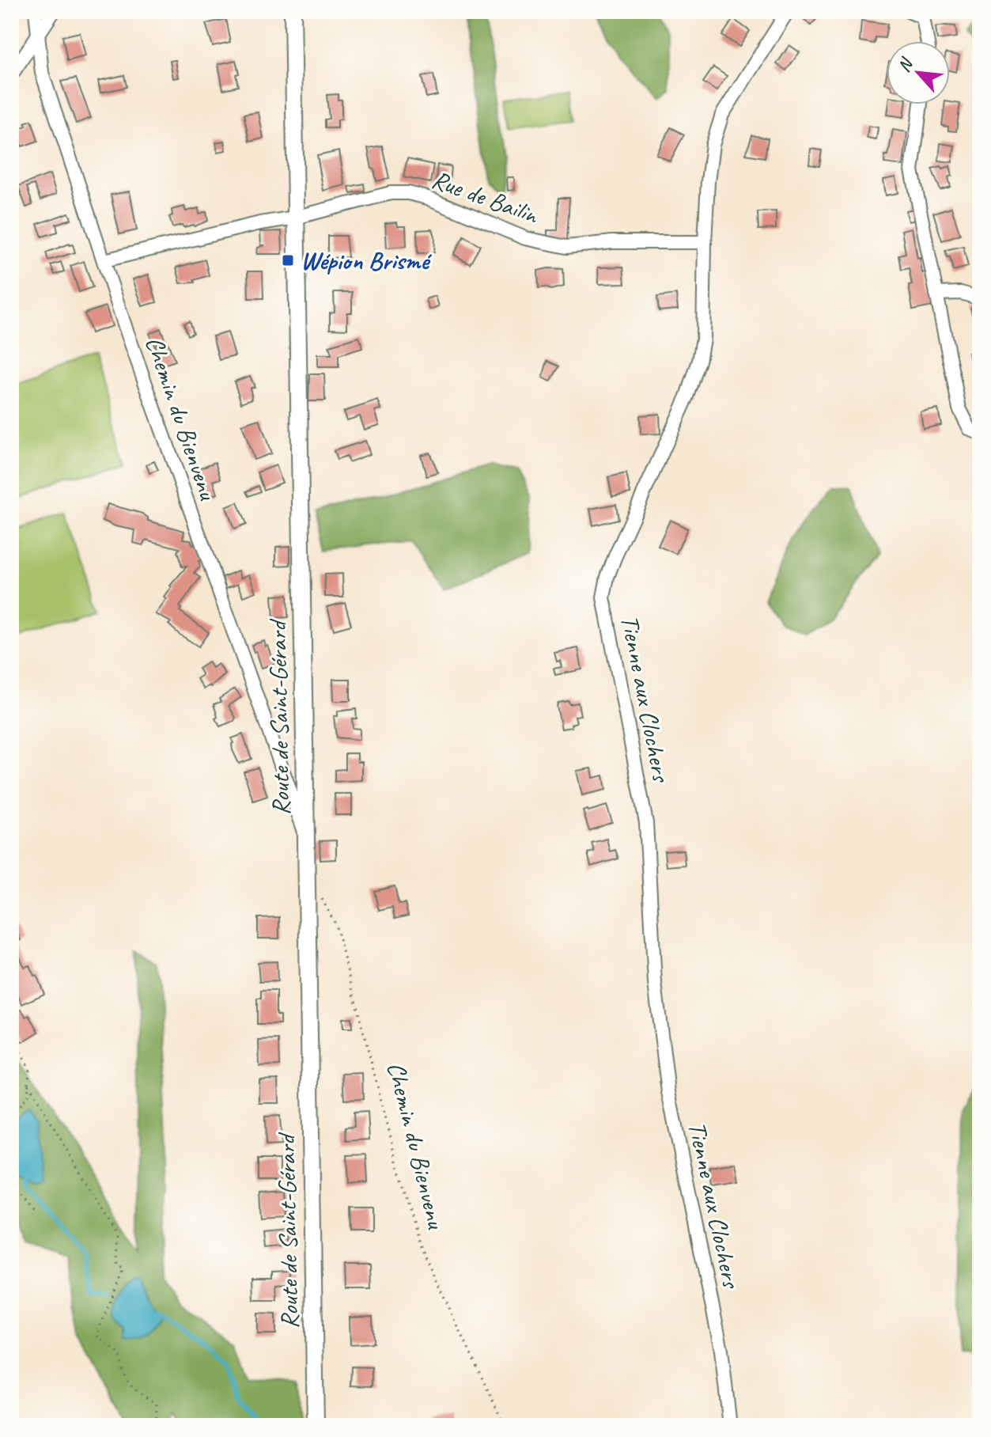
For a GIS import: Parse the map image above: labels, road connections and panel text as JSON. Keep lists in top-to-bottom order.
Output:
{
  "streets": {
    "main road": ["Route de Saint-Gérard"],
    "street": ["Rue de Bailin", "Chemin du Bienvenu", "Tienne aux Clochers"]
  },
  "crossings": [
    ["Rue de Bailin", "Chemin du Bienvenu"],
    ["Rue de Bailin", "Tienne aux Clochers"],
    ["Rue de Bailin", "Route de Saint-Gérard"],
    ["Chemin du Bienvenu", "Route de Saint-Gérard"]
  ],
  "places": {
    "transit": ["Wépion Brismé"]
  },
  "north": "top left"
}
